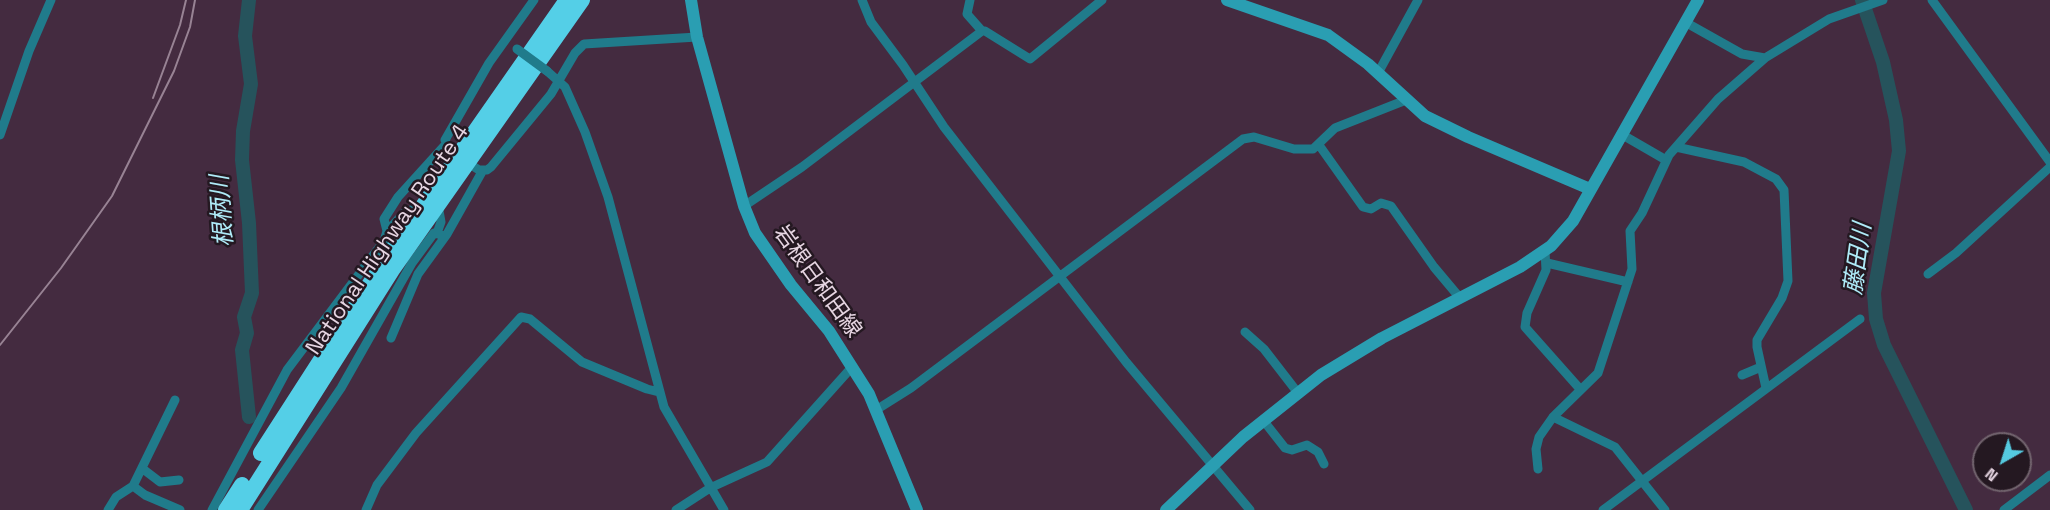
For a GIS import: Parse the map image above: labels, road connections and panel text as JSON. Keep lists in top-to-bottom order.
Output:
{
  "streets": {
    "highway": ["National Highway Route 4"],
    "street": ["岩根日和田線"]
  },
  "water": ["根柄川", "藤田川"],
  "north": "bottom left"
}
